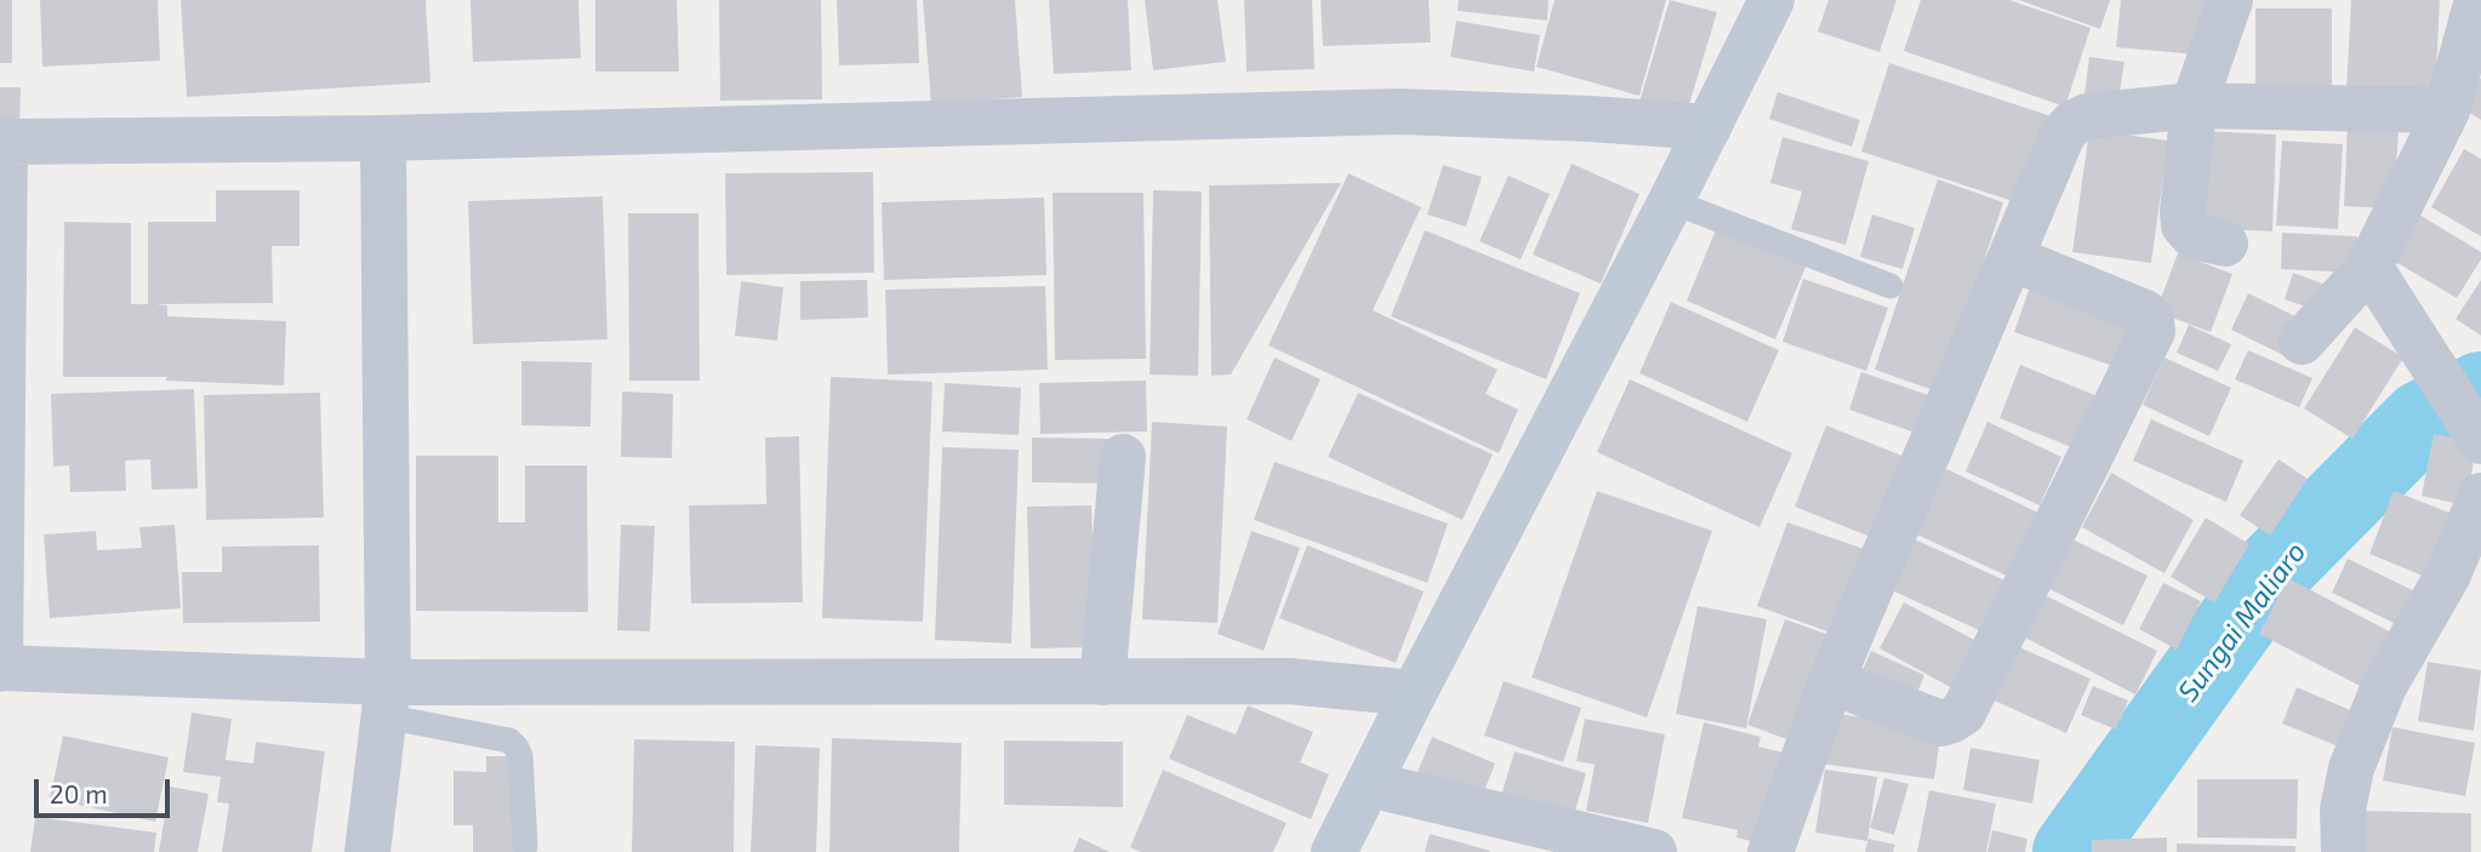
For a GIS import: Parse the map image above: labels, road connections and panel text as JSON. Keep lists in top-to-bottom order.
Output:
{
  "water": ["Sungai Maliaro"],
  "scale_bar": "20 m"
}
